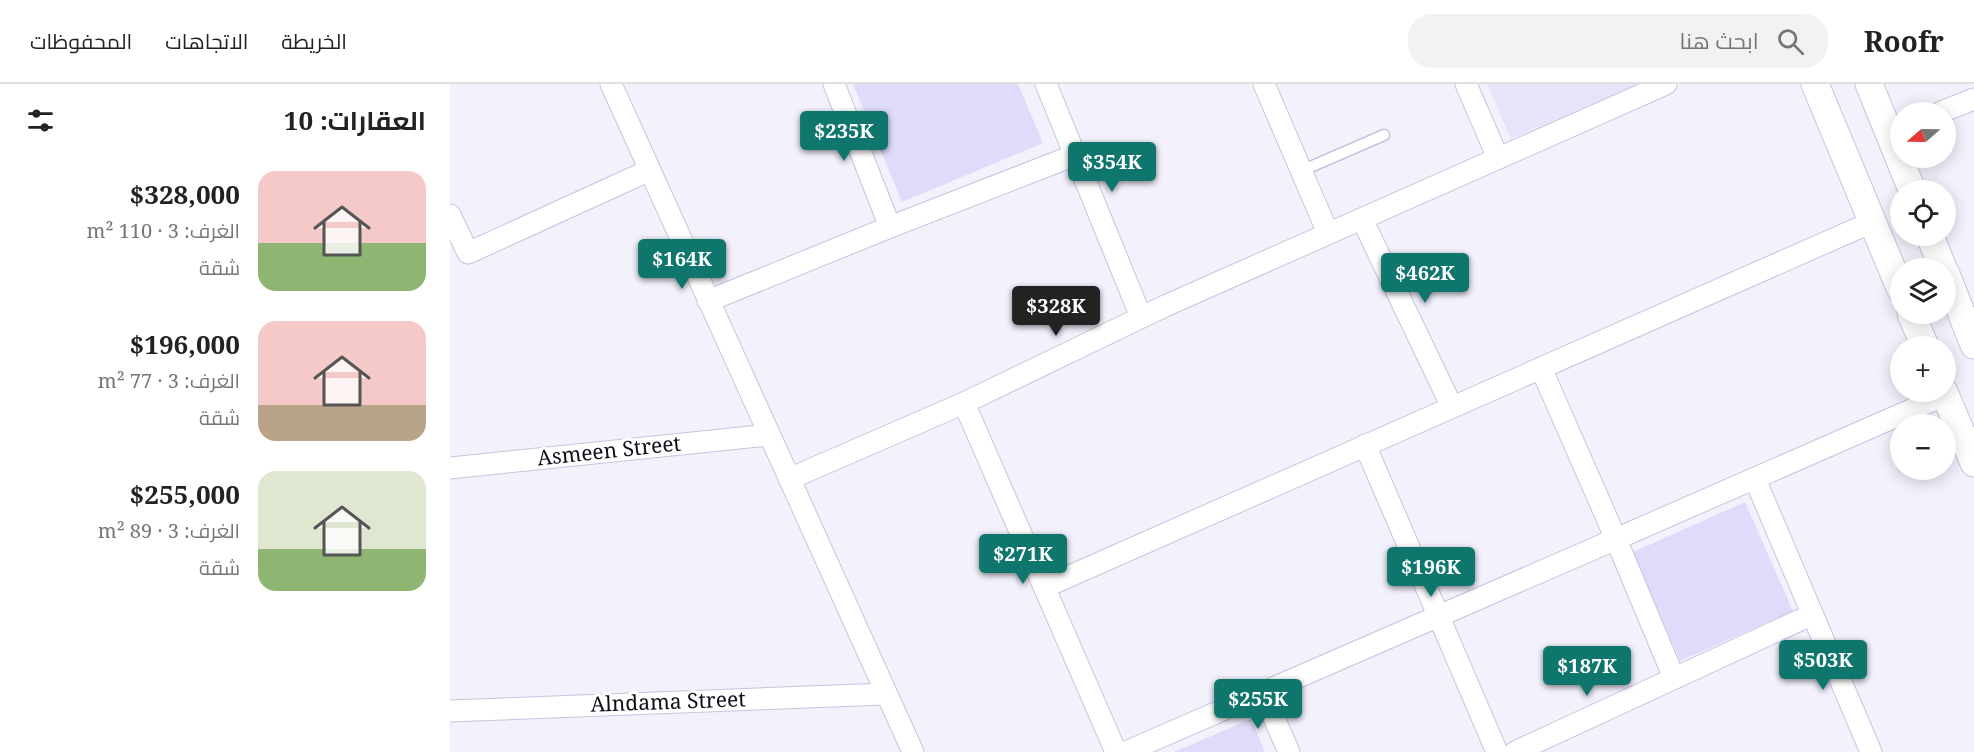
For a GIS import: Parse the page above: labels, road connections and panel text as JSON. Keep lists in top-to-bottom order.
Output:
{
  "streets": {
    "street": ["Asmeen Street", "Alndama Street"]
  },
  "north": "left",
  "page": {
    "header": "Roofr",
    "search": "ابحث هنا",
    "nav": ["الخريطة", "الاتجاهات", "المحفوظات"],
    "heading": "العقارات: 10",
    "map_buttons": ["+", "−"],
    "price": [
      "$235K",
      "$354K",
      "$164K",
      "$462K",
      "$328K",
      "$271K",
      "$196K",
      "$503K",
      "$187K",
      "$255K"
    ],
    "list": [
      {
        "name": "$328,000",
        "note": "الغرف: 3 · 110 m² · شقة"
      },
      {
        "name": "$196,000",
        "note": "الغرف: 3 · 77 m² · شقة"
      },
      {
        "name": "$255,000",
        "note": "الغرف: 3 · 89 m² · شقة"
      }
    ]
  }
}
